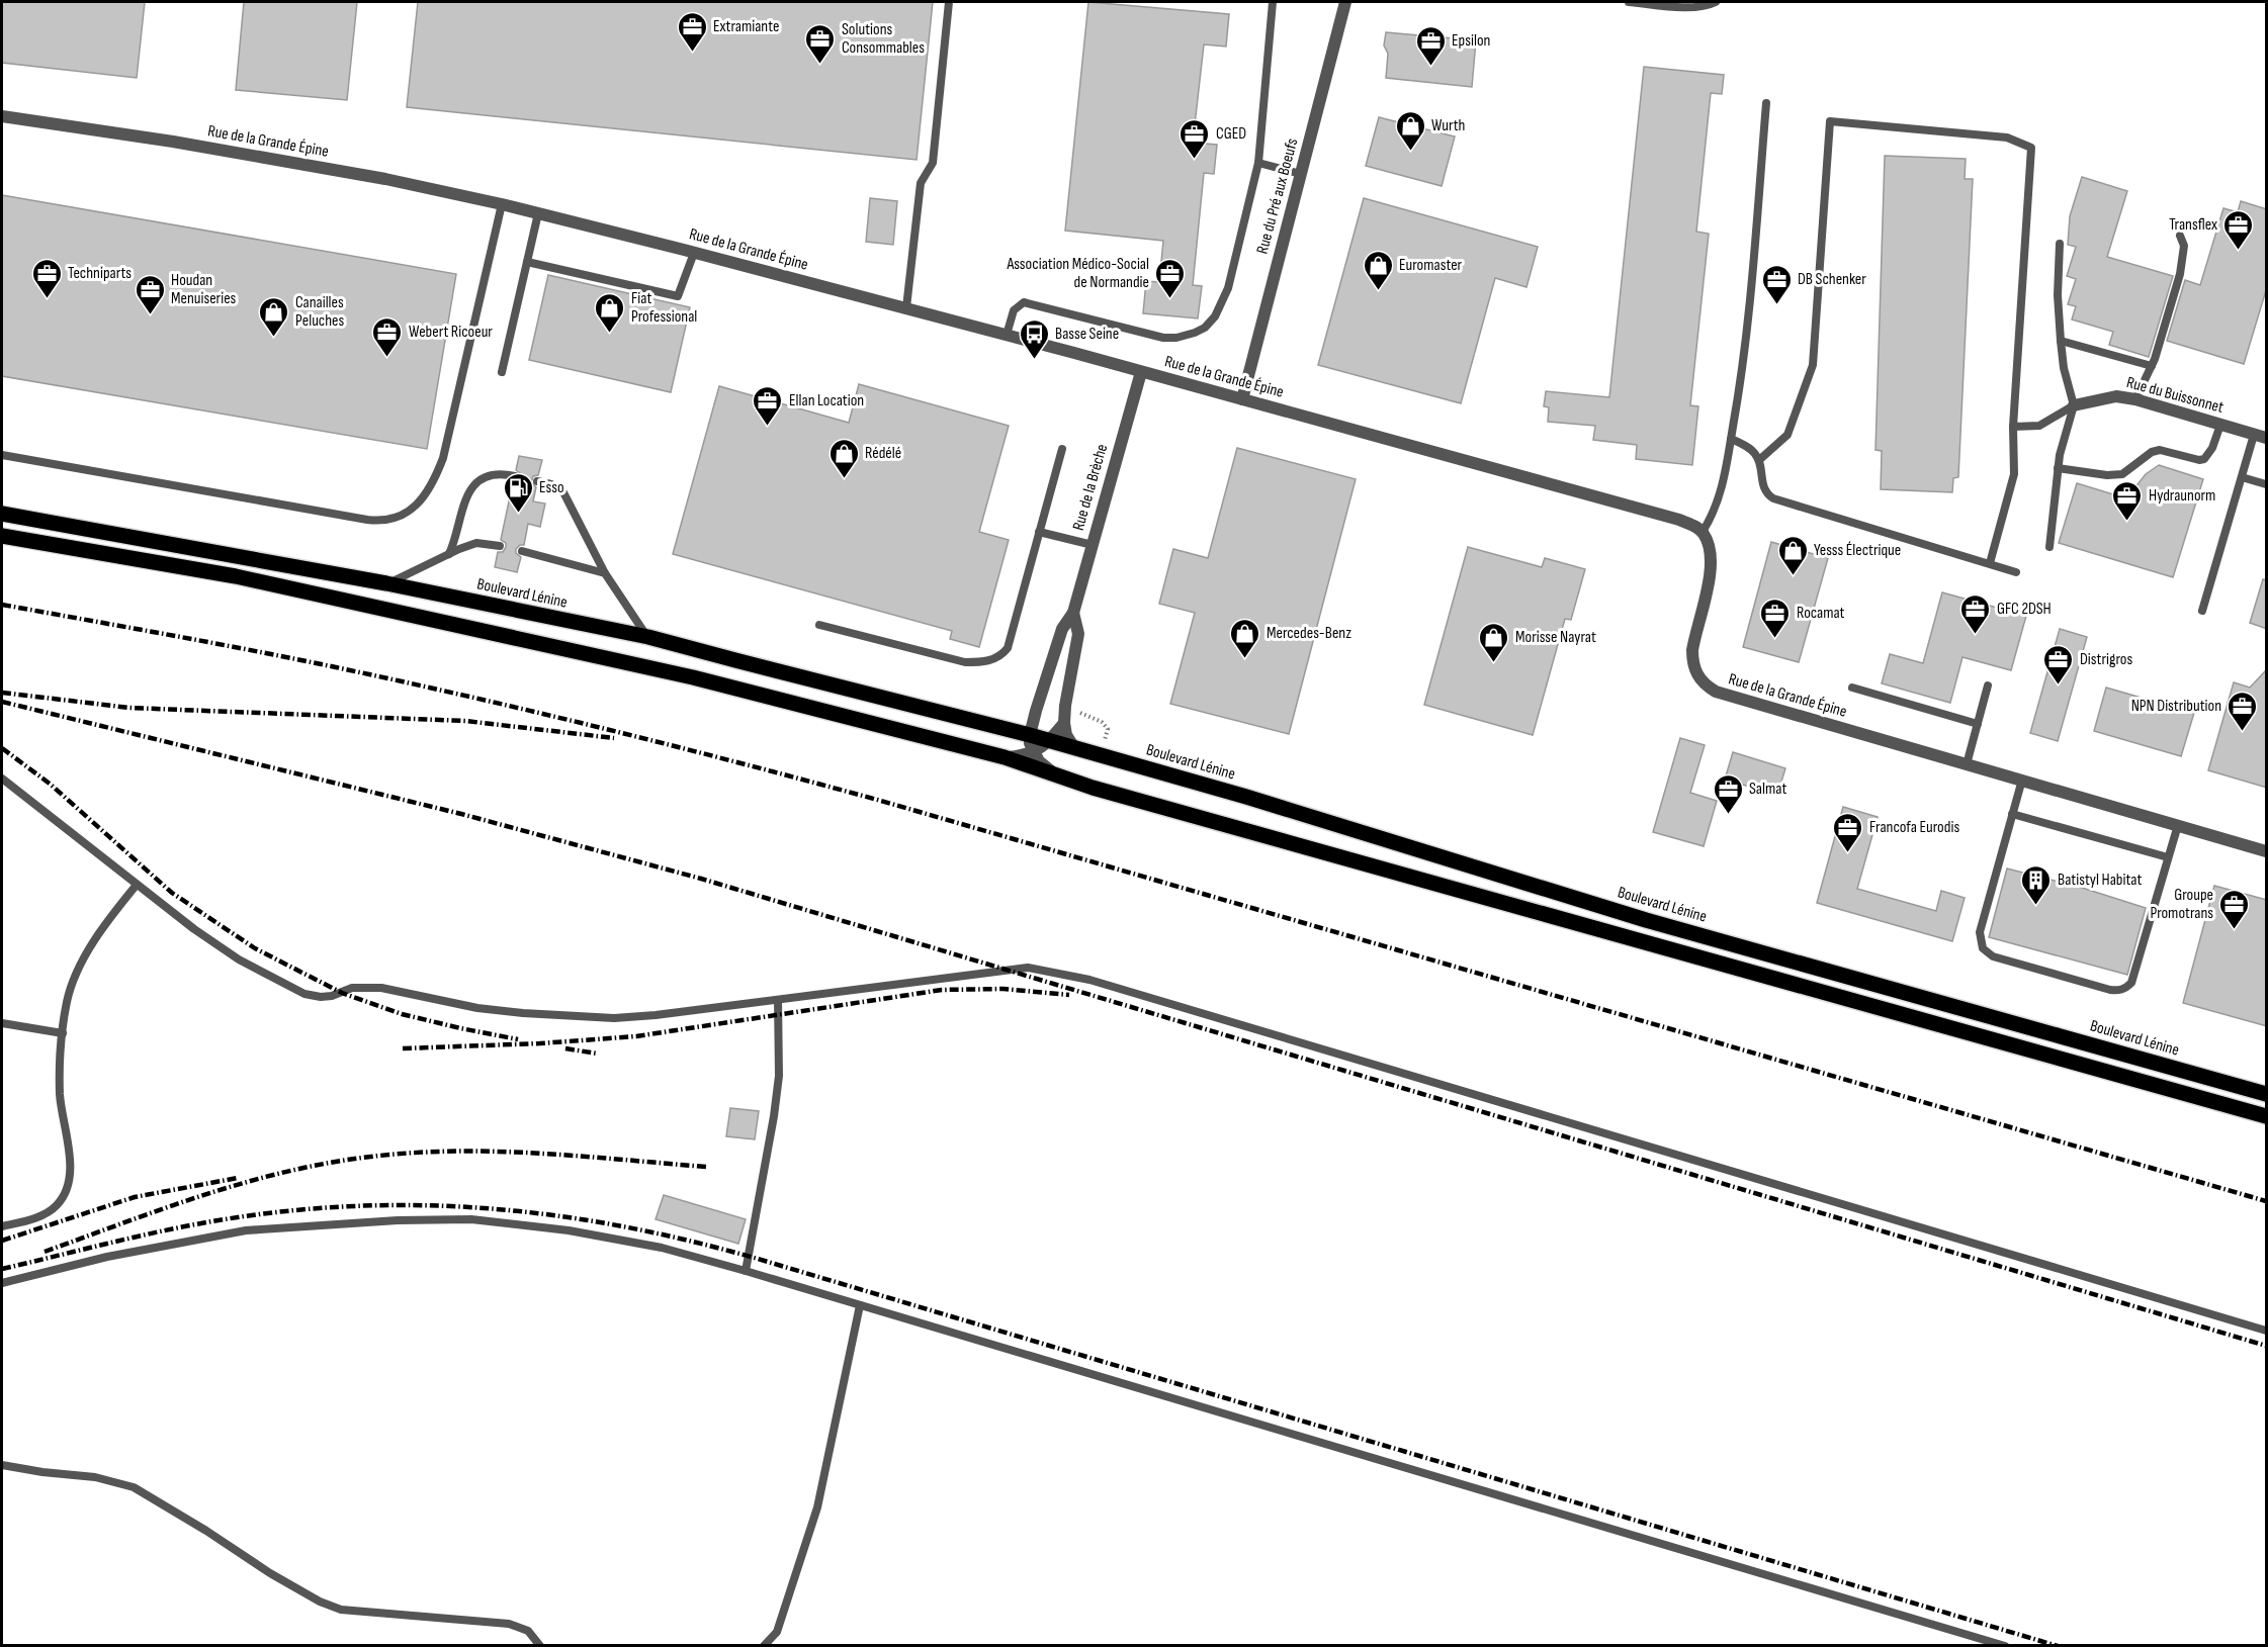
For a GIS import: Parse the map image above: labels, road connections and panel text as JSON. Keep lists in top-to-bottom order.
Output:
{
  "streets": {
    "main road": ["Boulevard Lénine"],
    "street": [
      "Rue de la Grande Épine",
      "Rue du Pré aux Boeufs",
      "Rue du Buissonnet",
      "Rue de la Brèche"
    ]
  },
  "crossings": [
    ["Rue de la Grande Épine", "Rue du Pré aux Boeufs"],
    ["Rue de la Grande Épine", "Rue de la Brèche"],
    ["Rue de la Brèche", "Boulevard Lénine"]
  ],
  "places": {
    "office": [
      "Extramiante",
      "Solutions Consommables",
      "Epsilon",
      "CGED",
      "Transflex",
      "Techniparts",
      "Association Médico-Social de Normandie",
      "DB Schenker",
      "Houdan Menuiseries",
      "Webert Ricoeur",
      "Ellan Location",
      "Hydraunorm",
      "GFC 2DSH",
      "Rocamat",
      "Distrigros",
      "NPN Distribution",
      "Salmat",
      "Francofa Eurodis",
      "Groupe Promotrans"
    ],
    "shop": [
      "Wurth",
      "Euromaster",
      "Fiat Professional",
      "Canailles Peluches",
      "Rédélé",
      "Yesss Électrique",
      "Mercedes-Benz",
      "Morisse Nayrat"
    ],
    "bus stop": ["Basse Seine"],
    "fuel station": ["Esso"],
    "building": ["Batistyl Habitat"]
  }
}
